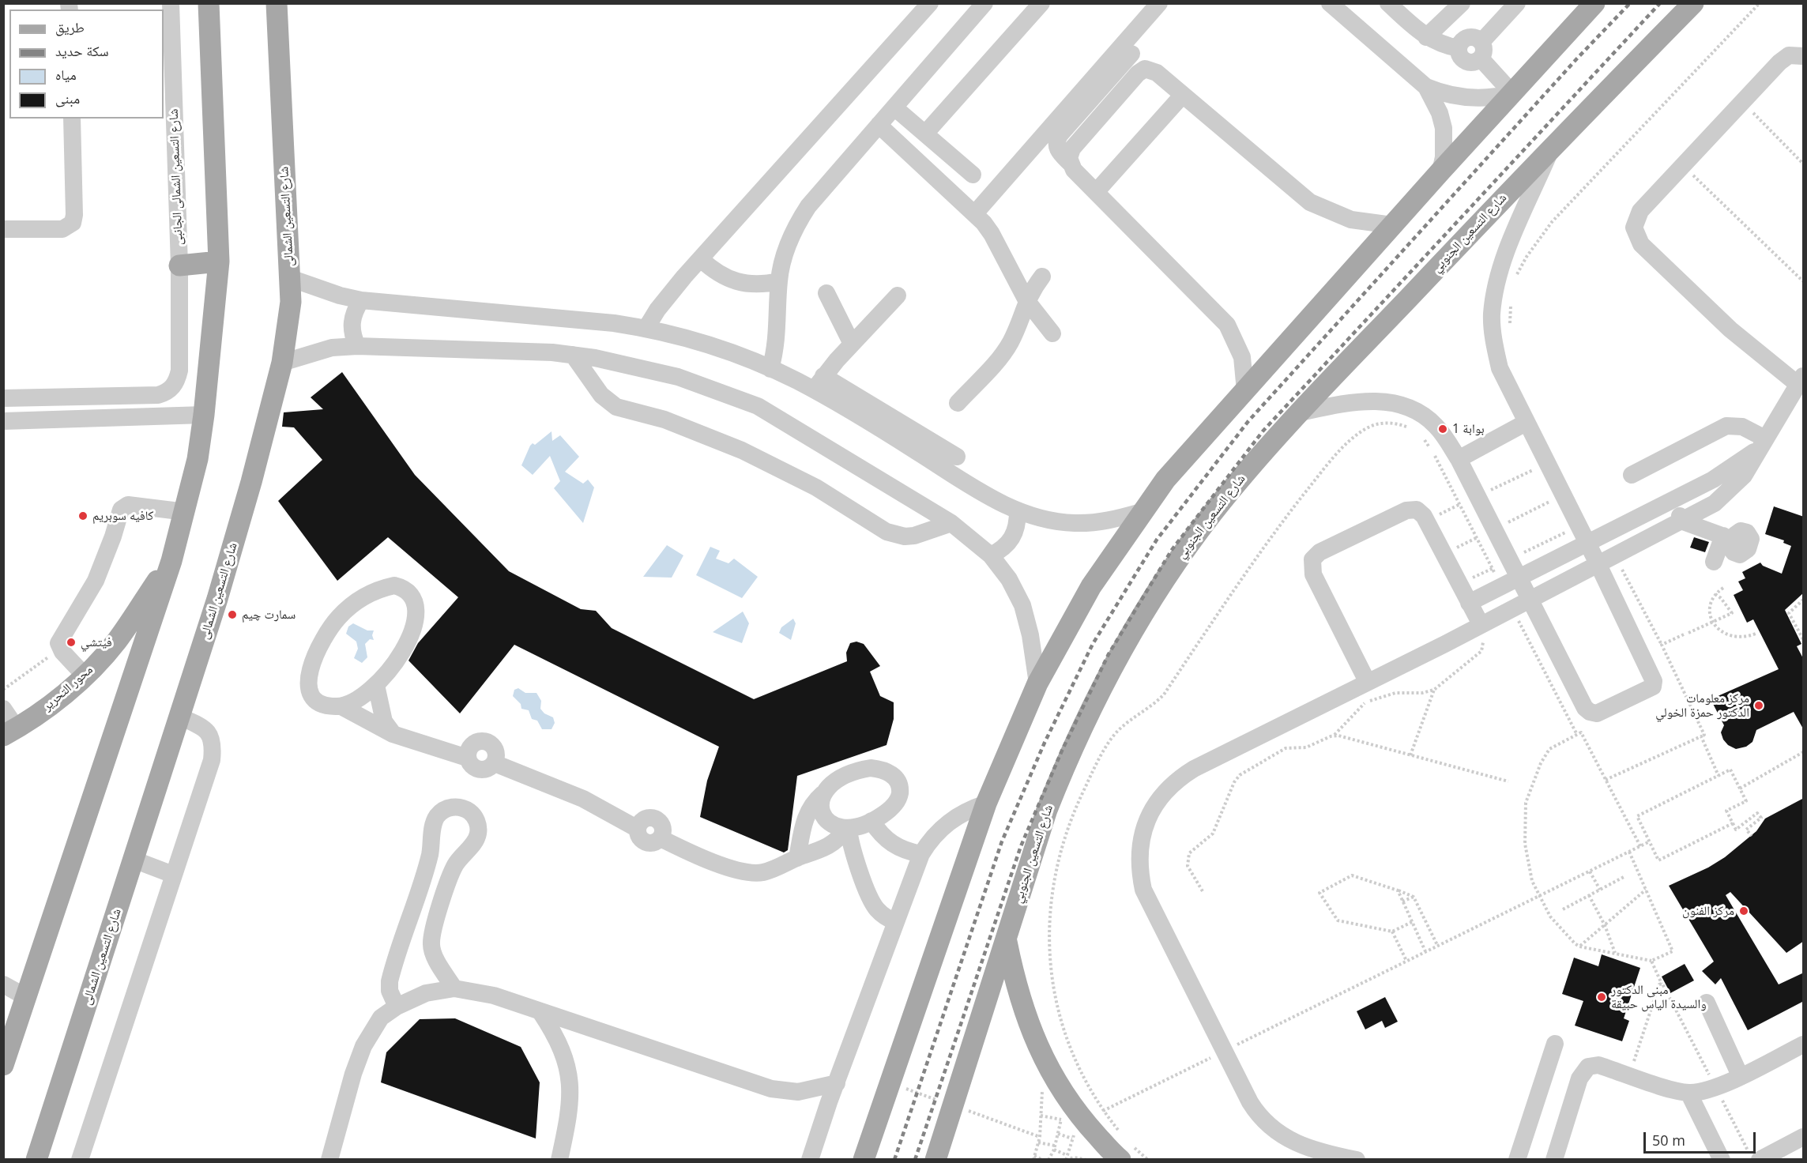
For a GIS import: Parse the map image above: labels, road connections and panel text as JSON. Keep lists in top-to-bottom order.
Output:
{
  "streets": {
    "main road": ["شارع التسعين الشمالى", "شارع التسعين الجنوبي", "محور التحرير"],
    "street": ["شارع التسعين الشمالى الجانبى"]
  },
  "places": [
    "بوابة 1",
    "كافيه سوبريم",
    "سمارت چيم",
    "فيتشي",
    "مركز معلومات الدكتور حمزة الخولي",
    "مركز الفنون",
    "مبنى الدكتور والسيدة الياس حبيقة"
  ],
  "legend": [
    "طريق",
    "سكة حديد",
    "مياه",
    "مبنى"
  ],
  "scale_bar": "50 m"
}
